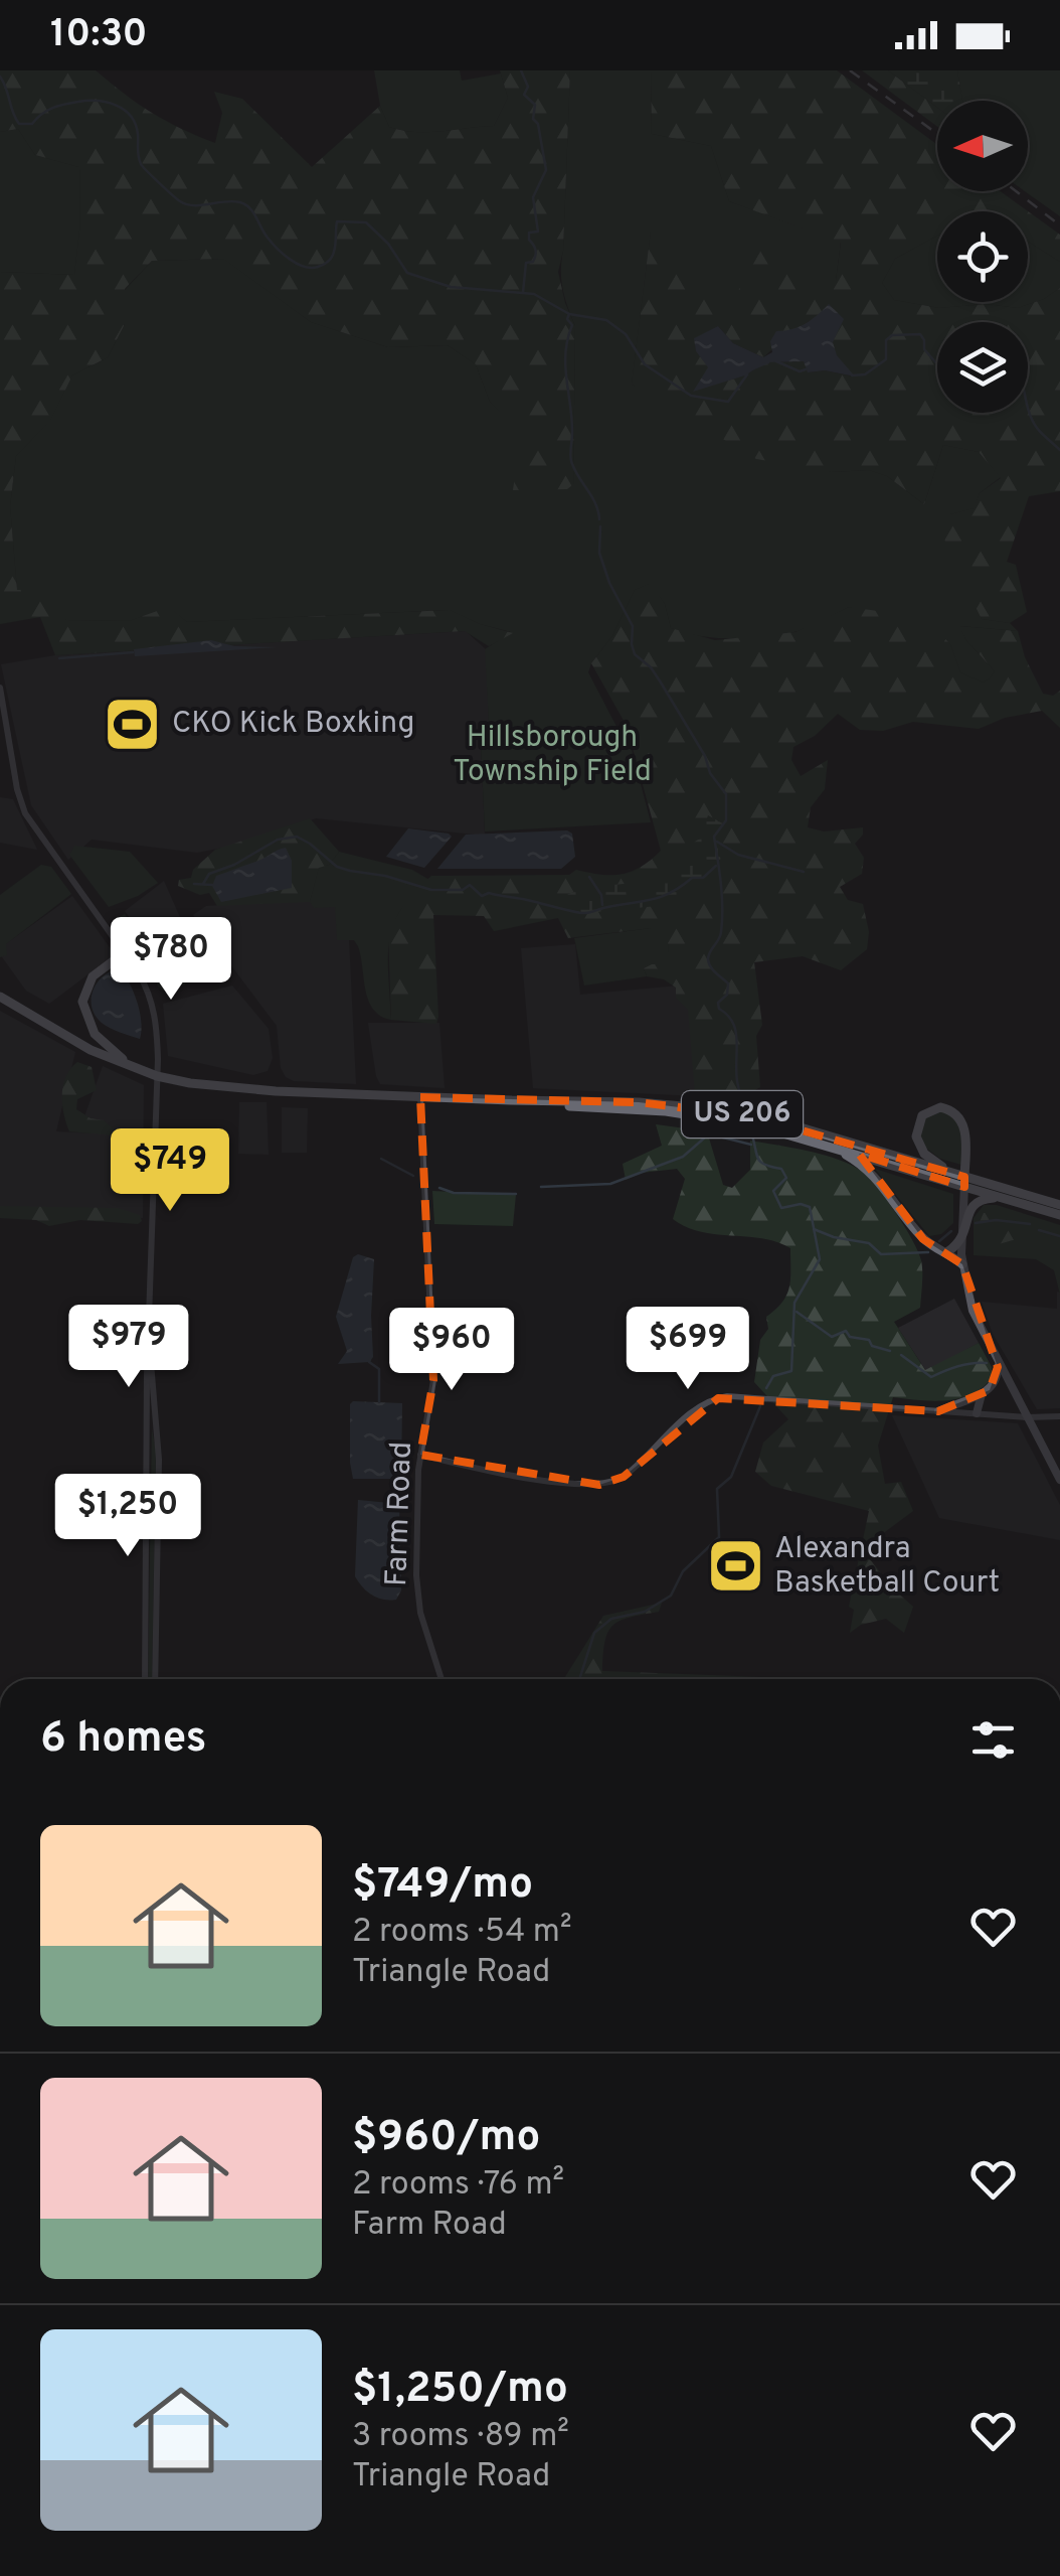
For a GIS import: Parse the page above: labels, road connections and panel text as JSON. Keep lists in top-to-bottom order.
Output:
{
  "streets": {
    "highway": ["US 206"],
    "street": ["Farm Road"]
  },
  "crossings": [
    ["US 206", "Farm Road"]
  ],
  "parks": ["Hillsborough Township Field"],
  "places": {
    "sports": ["CKO Kick Boxking", "Alexandra Basketball Court"]
  },
  "north": "left",
  "page": {
    "status": "10:30",
    "price": [
      "$780",
      "$749",
      "$979",
      "$699",
      "$960",
      "$1,250"
    ],
    "heading": "6 homes",
    "list": [
      {
        "name": "$749/mo",
        "note": "2 rooms · 54 m² · Triangle Road"
      },
      {
        "name": "$960/mo",
        "note": "2 rooms · 76 m² · Farm Road"
      },
      {
        "name": "$1,250/mo",
        "note": "3 rooms · 89 m² · Triangle Road"
      }
    ]
  }
}
